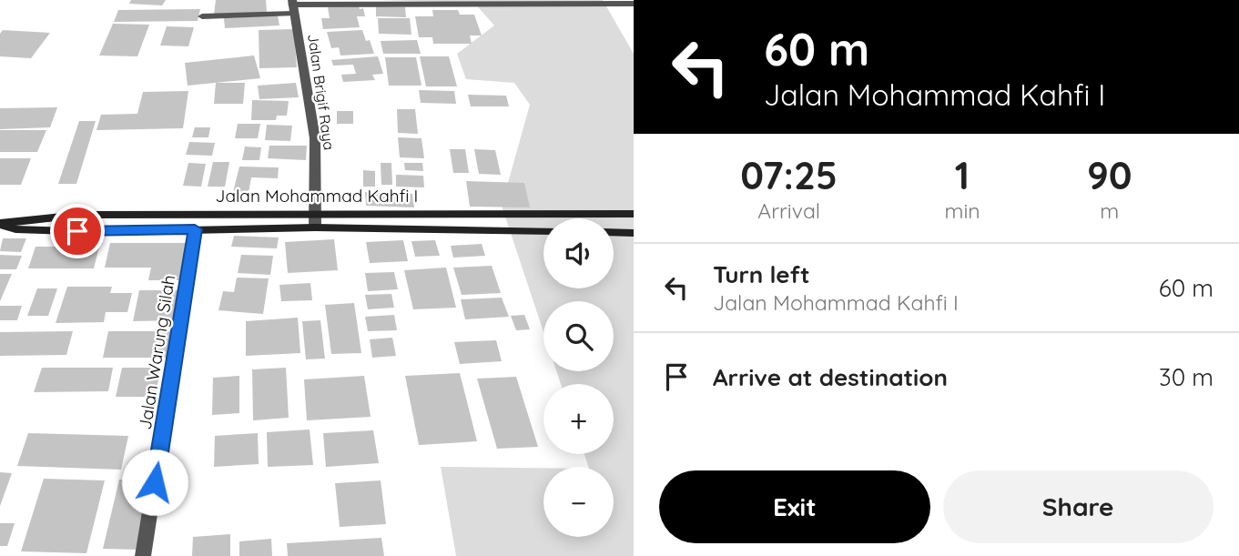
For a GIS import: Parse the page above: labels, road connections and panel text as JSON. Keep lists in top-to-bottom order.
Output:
{
  "streets": {
    "main road": ["Jalan Mohammad Kahfi I"],
    "street": ["Jalan Brigif Raya", "Jalan Warung Silah"]
  },
  "crossings": [
    ["Jalan Brigif Raya", "Jalan Mohammad Kahfi I"],
    ["Jalan Mohammad Kahfi I", "Jalan Warung Silah"]
  ],
  "page": {
    "turn": ["60 m", "Jalan Mohammad Kahfi I"],
    "eta": [
      "07:25",
      "Arrival",
      "1",
      "min",
      "90",
      "m"
    ],
    "map_buttons": ["+", "−"],
    "list": [
      {
        "name": "Turn left",
        "note": "Jalan Mohammad Kahfi I",
        "value": "60 m"
      },
      {
        "name": "Arrive at destination",
        "value": "30 m"
      }
    ],
    "buttons": ["Exit", "Share"]
  }
}
